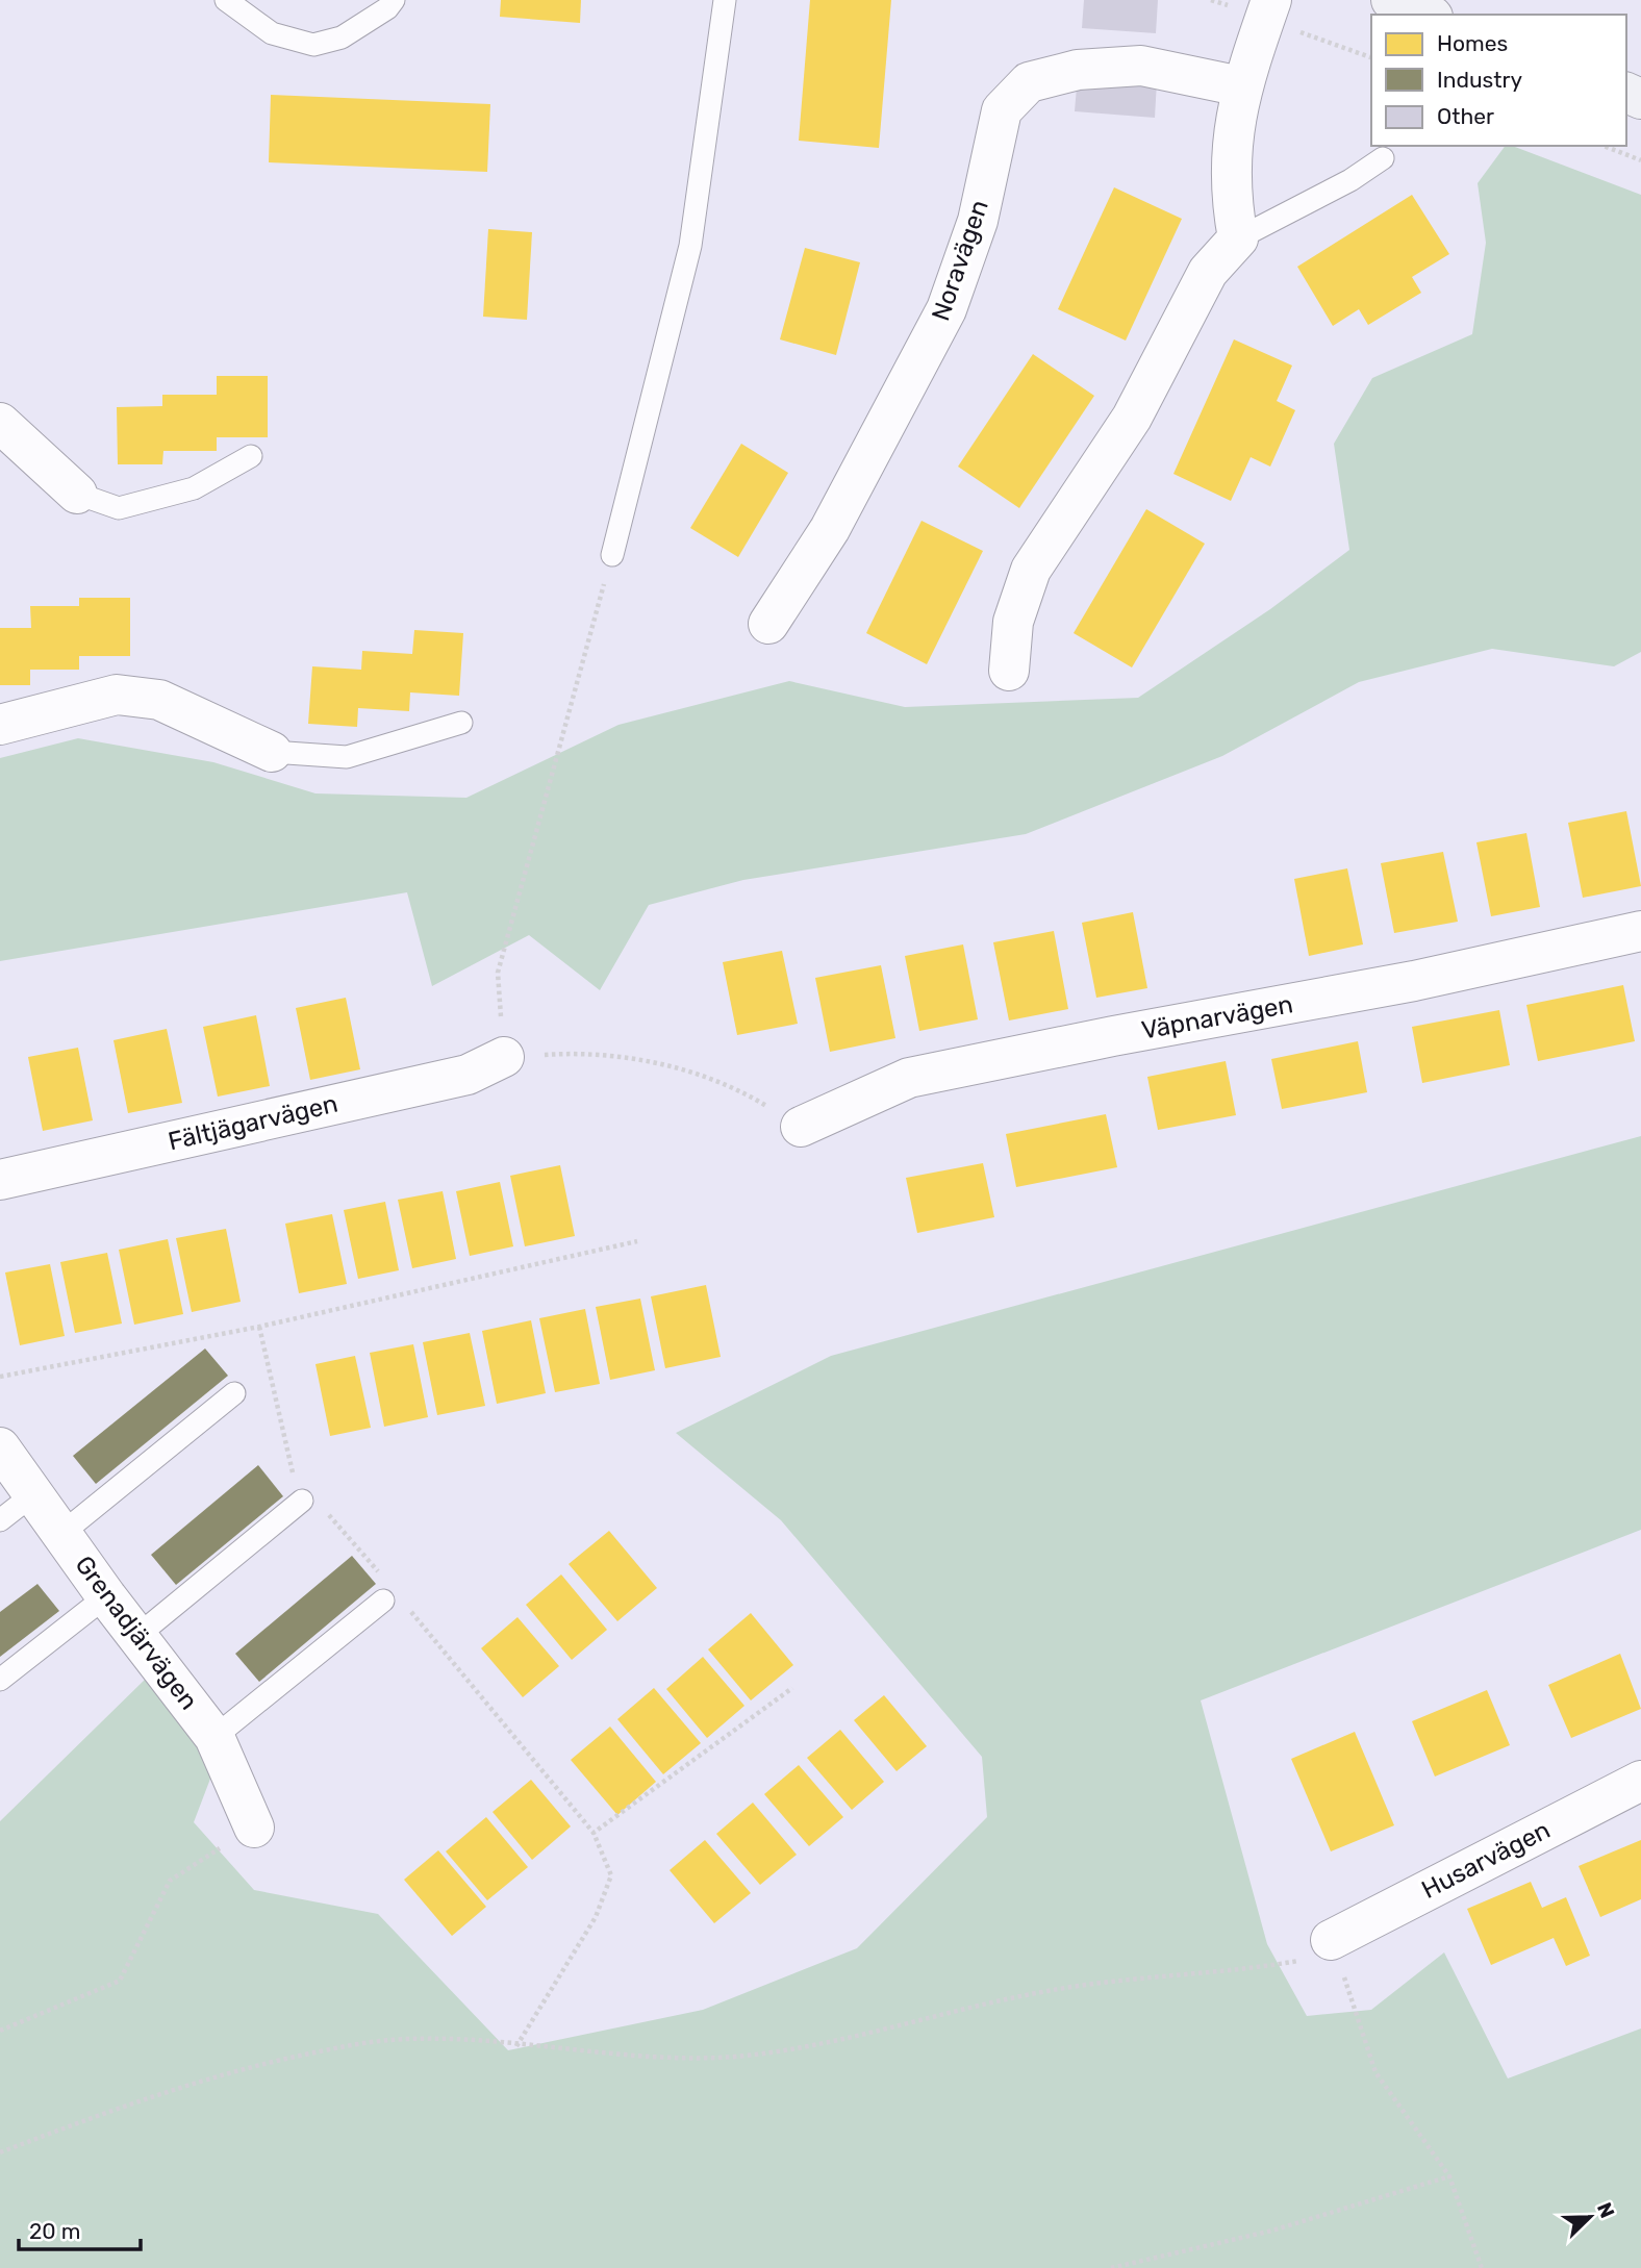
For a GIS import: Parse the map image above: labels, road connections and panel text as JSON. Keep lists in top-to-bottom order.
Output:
{
  "streets": {
    "street": [
      "Noravägen",
      "Väpnarvägen",
      "Fältjägarvägen",
      "Grenadjärvägen",
      "Husarvägen"
    ]
  },
  "legend": ["Homes", "Industry", "Other"],
  "scale_bar": "20 m",
  "north": "top right"
}
